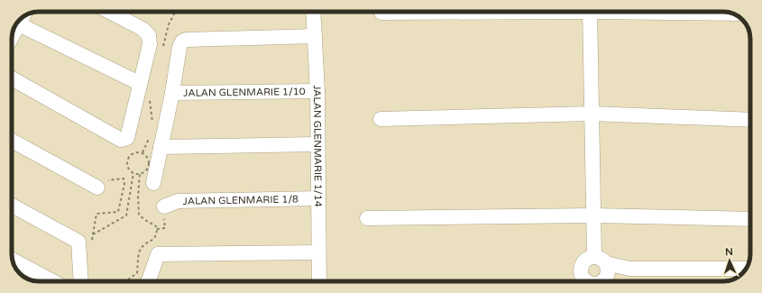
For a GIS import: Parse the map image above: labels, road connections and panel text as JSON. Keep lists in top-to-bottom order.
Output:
{
  "streets": {
    "street": ["JALAN GLENMARIE 1/10", "JALAN GLENMARIE 1/14", "JALAN GLENMARIE 1/8"]
  },
  "crossings": [
    ["JALAN GLENMARIE 1/10", "JALAN GLENMARIE 1/14"],
    ["JALAN GLENMARIE 1/14", "JALAN GLENMARIE 1/8"]
  ],
  "north": "top"
}
